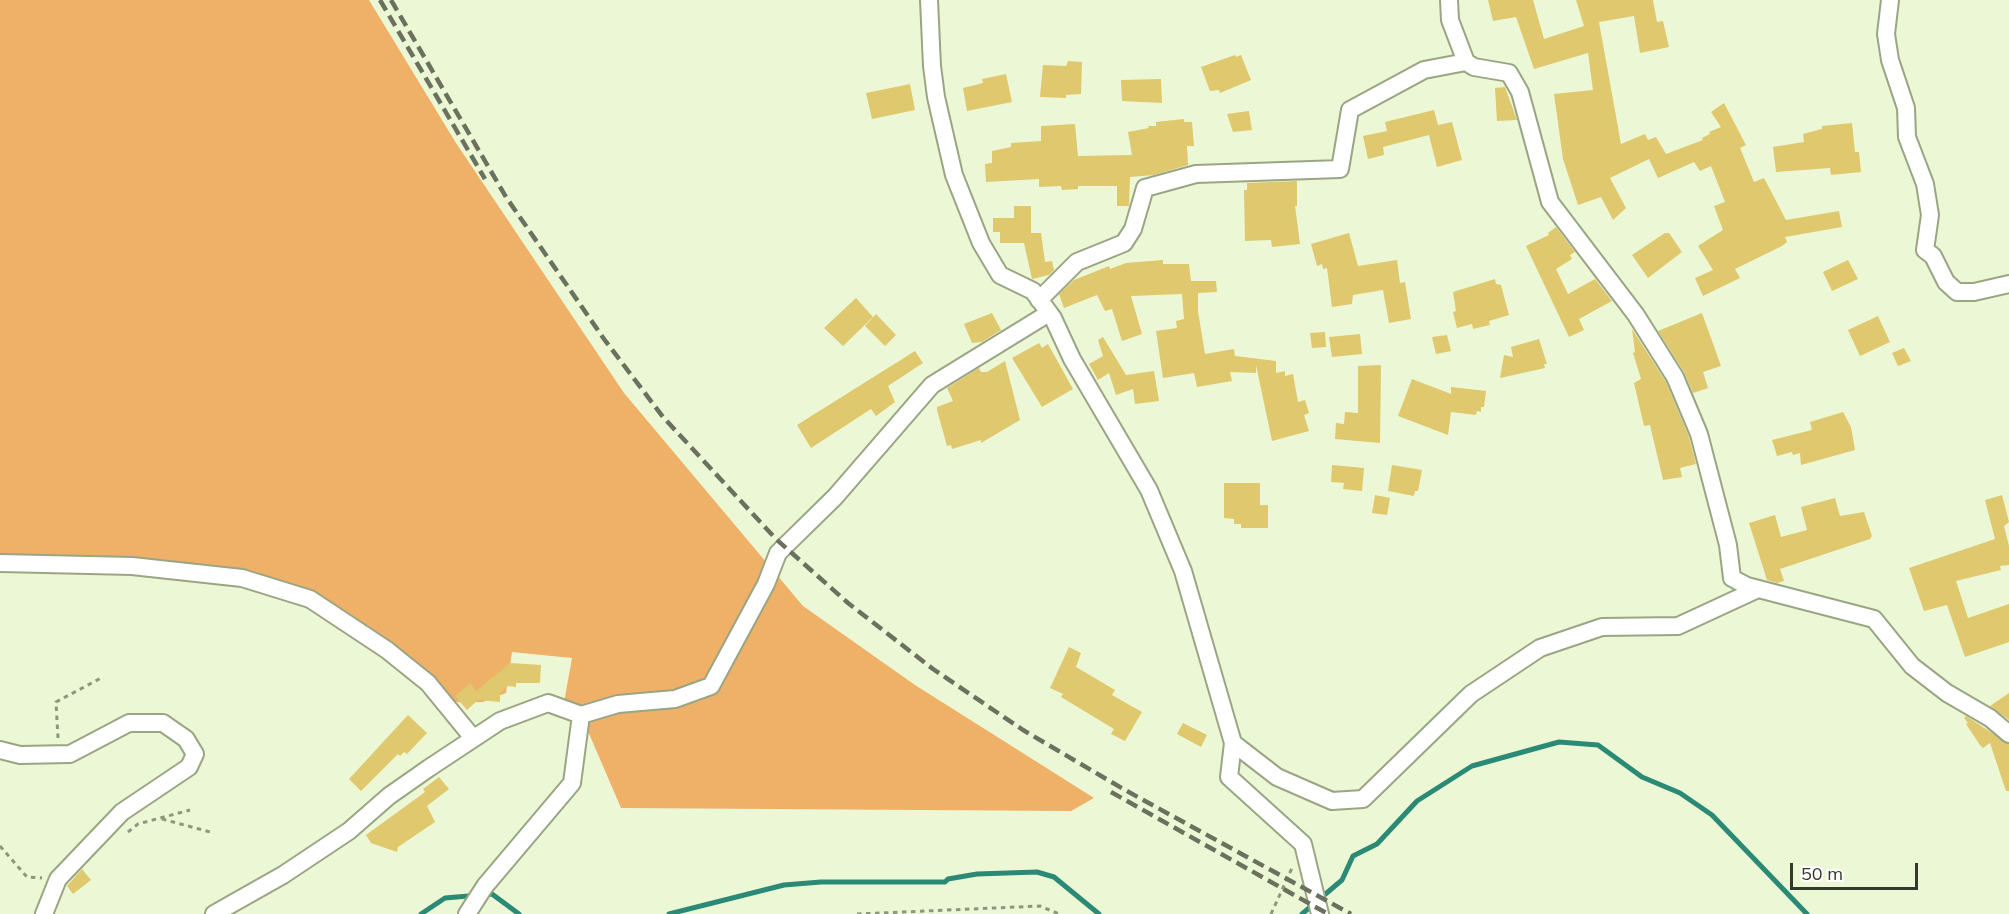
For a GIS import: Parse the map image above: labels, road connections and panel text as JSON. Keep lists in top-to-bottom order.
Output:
{
  "scale_bar": "50 m"
}
